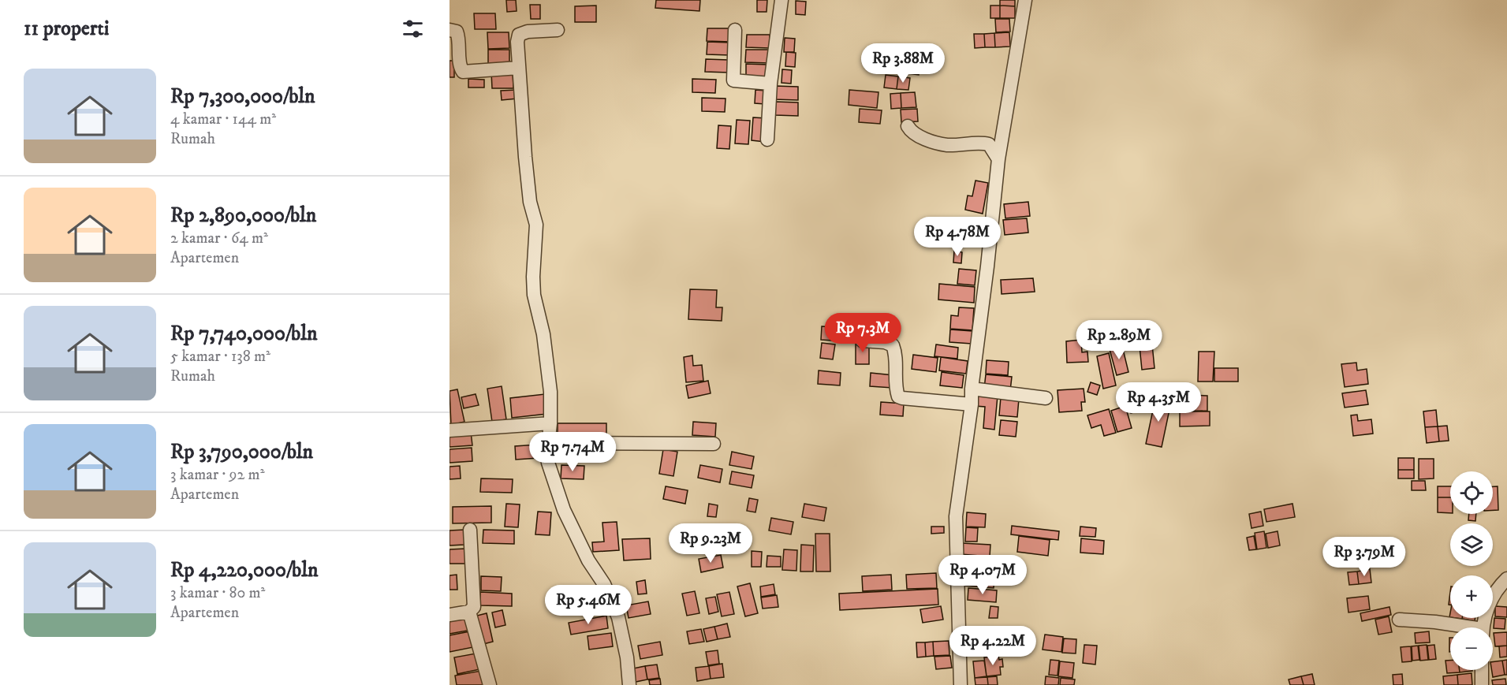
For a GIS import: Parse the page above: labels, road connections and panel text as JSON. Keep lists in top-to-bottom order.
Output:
{
  "page": {
    "heading": "11 properti",
    "price": [
      "Rp 3.88M",
      "Rp 4.78M",
      "Rp 7.3M",
      "Rp 2.89M",
      "Rp 4.35M",
      "Rp 7.74M",
      "Rp 9.23M",
      "Rp 3.79M",
      "Rp 4.07M",
      "Rp 5.46M",
      "Rp 4.22M"
    ],
    "list": [
      {
        "name": "Rp 7,300,000/bln",
        "note": "4 kamar · 144 m² · Rumah"
      },
      {
        "name": "Rp 2,890,000/bln",
        "note": "2 kamar · 64 m² · Apartemen"
      },
      {
        "name": "Rp 7,740,000/bln",
        "note": "5 kamar · 138 m² · Rumah"
      },
      {
        "name": "Rp 3,790,000/bln",
        "note": "3 kamar · 92 m² · Apartemen"
      },
      {
        "name": "Rp 4,220,000/bln",
        "note": "3 kamar · 80 m² · Apartemen"
      }
    ],
    "map_buttons": ["+", "−"]
  }
}
